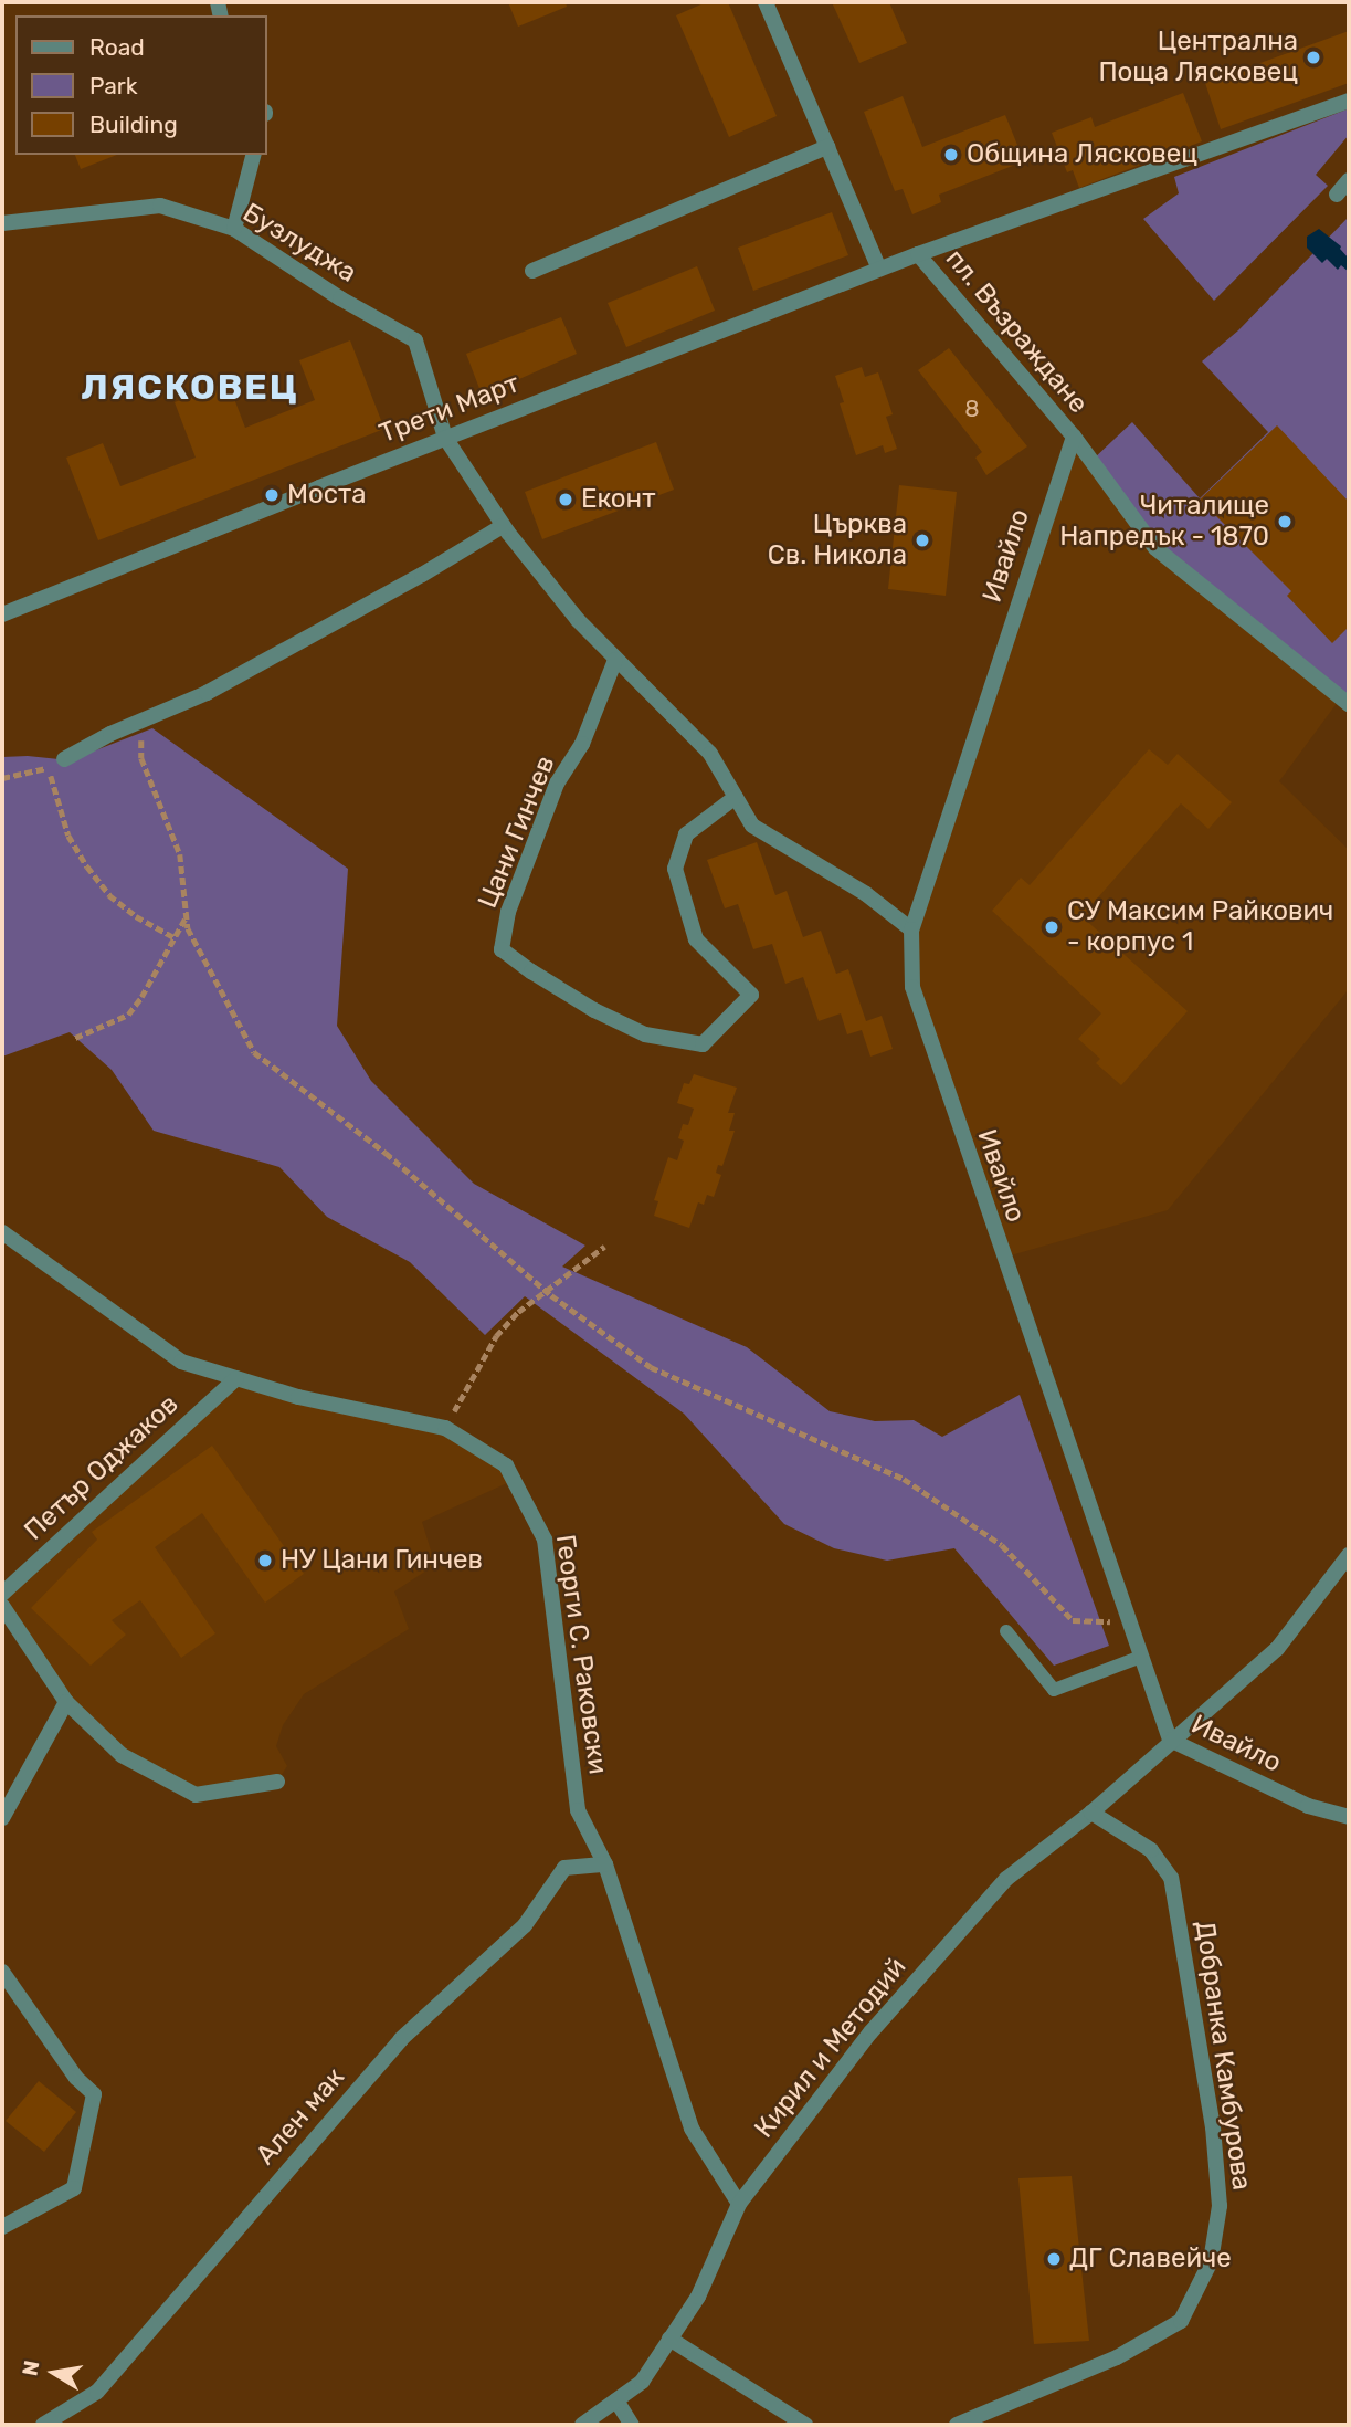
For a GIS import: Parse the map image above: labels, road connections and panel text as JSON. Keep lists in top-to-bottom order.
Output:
{
  "streets": {
    "street": [
      "Бузлуджа",
      "пл. Възраждане",
      "Трети Март",
      "Ивайло",
      "Цани Гинчев",
      "Петър Оджаков",
      "Георги С. Раковски",
      "Кирил и Методий",
      "Добранка Камбурова",
      "Ален мак"
    ]
  },
  "crossings": [
    ["Бузлуджа", "Трети Март"],
    ["пл. Възраждане", "Трети Март"],
    ["пл. Възраждане", "Ивайло"],
    ["Ивайло", "Кирил и Методий"],
    ["Петър Оджаков", "Георги С. Раковски"],
    ["Георги С. Раковски", "Кирил и Методий"],
    ["Георги С. Раковски", "Ален мак"],
    ["Кирил и Методий", "Добранка Камбурова"]
  ],
  "districts": ["ЛЯСКОВЕЦ"],
  "places": [
    "Централна Поща Лясковец",
    "Община Лясковец",
    "Моста",
    "Еконт",
    "Читалище Напредък - 1870",
    "Църква Св. Никола",
    "СУ Максим Райкович - корпус 1",
    "НУ Цани Гинчев",
    "ДГ Славейче"
  ],
  "house_numbers": ["8"],
  "legend": ["Road", "Park", "Building"],
  "north": "left"
}
